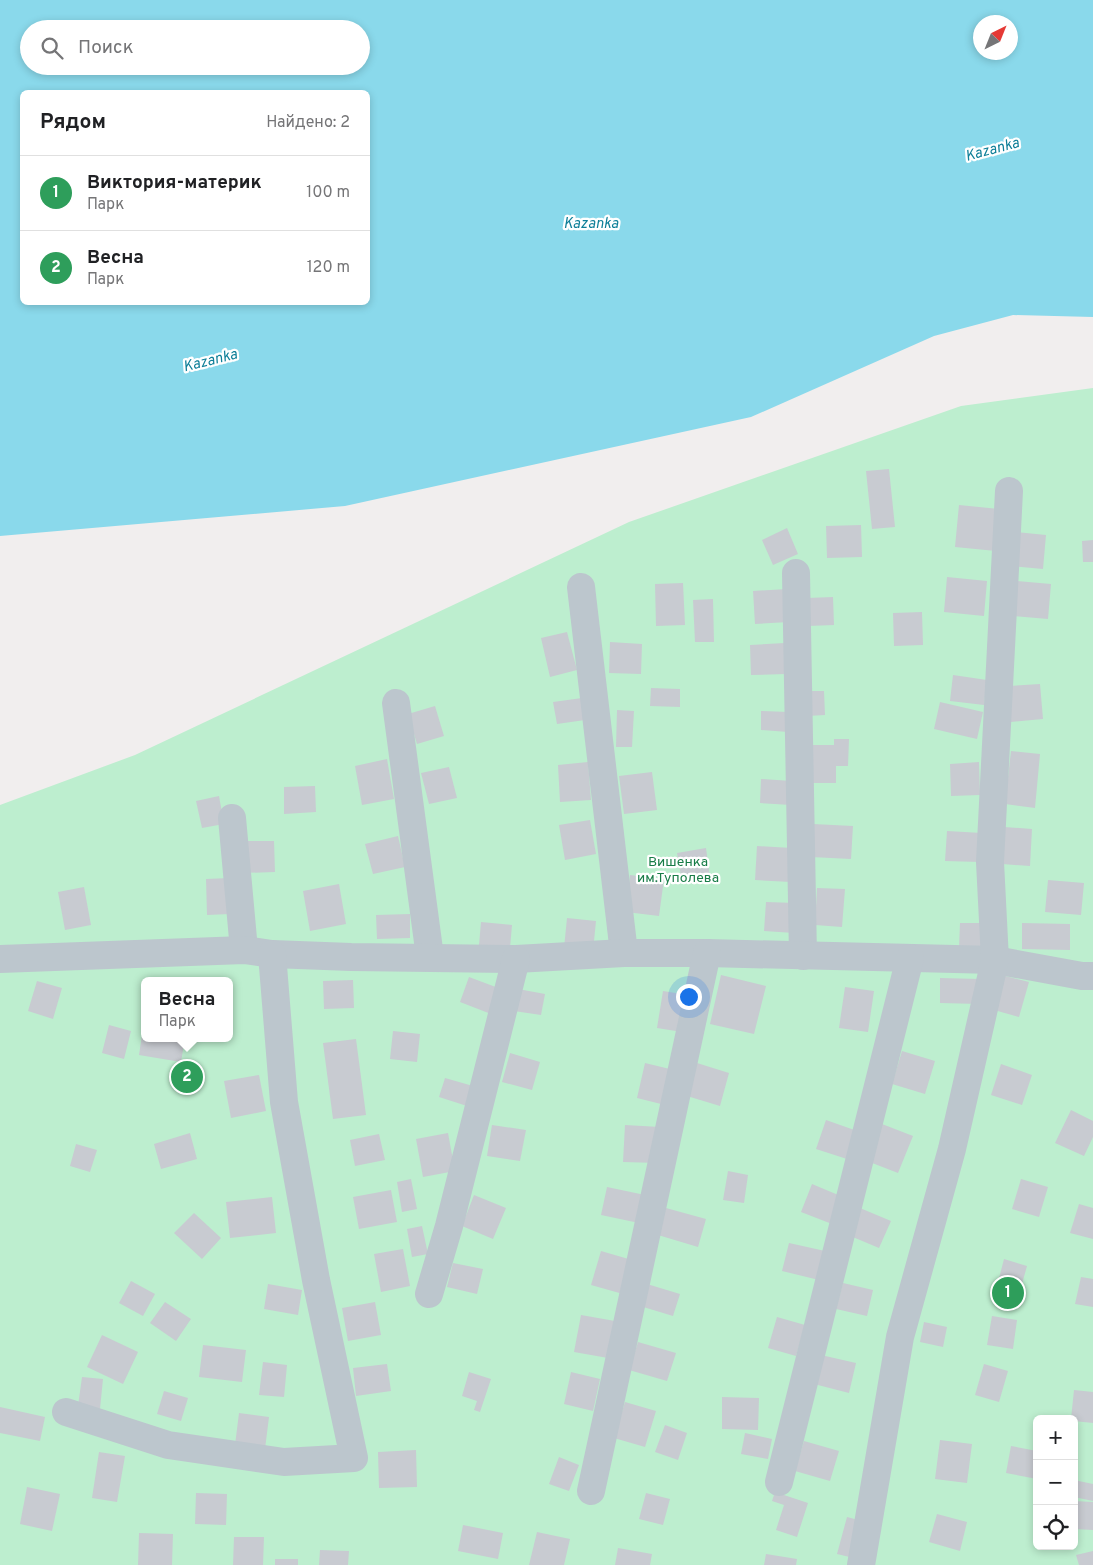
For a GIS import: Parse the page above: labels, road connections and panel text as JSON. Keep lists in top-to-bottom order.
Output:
{
  "water": ["Kazanka"],
  "parks": ["Вишенка им.Туполева"],
  "north": "top right",
  "page": {
    "search": "Поиск",
    "heading": ["Рядом", "Найдено: 2"],
    "list": [
      {
        "mark": "1",
        "name": "Виктория-материк",
        "note": "Парк",
        "value": "100 m"
      },
      {
        "mark": "2",
        "name": "Весна",
        "note": "Парк",
        "value": "120 m"
      }
    ],
    "popup": ["Весна", "Парк"],
    "pins": ["2", "1"],
    "map_buttons": ["+", "−"]
  }
}
